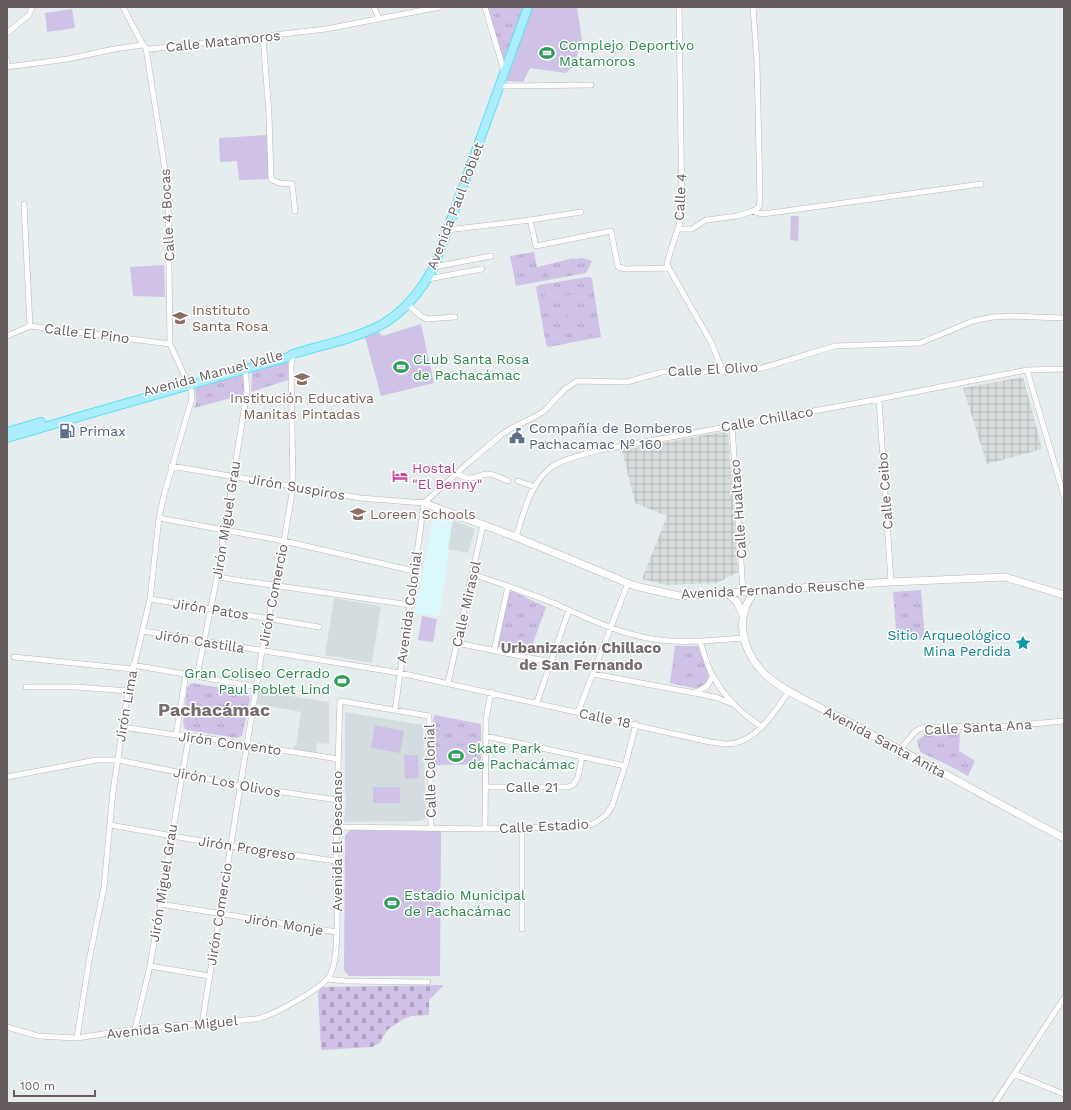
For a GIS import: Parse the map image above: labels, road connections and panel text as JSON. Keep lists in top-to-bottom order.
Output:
{
  "streets": {
    "main road": ["Avenida Paul Poblet", "Avenida Manuel Valle"],
    "street": [
      "Calle Matamoros",
      "Calle 4",
      "Calle 4 Bocas",
      "Calle El Pino",
      "Calle El Olivo",
      "Calle Chillaco",
      "Jirón Suspiros",
      "Calle Ceibo",
      "Calle Hualtaco",
      "Jirón Miguel Grau",
      "Avenida Fernando Reusche",
      "Jirón Comercio",
      "Calle Mirasol",
      "Avenida Colonial",
      "Jirón Patos",
      "Jirón Castilla",
      "Jirón Lima",
      "Calle 18",
      "Calle Santa Ana",
      "Avenida Santa Anita",
      "Jirón Convento",
      "Calle Colonial",
      "Jirón Los Olivos",
      "Calle 21",
      "Calle Estadio",
      "Avenida El Descanso",
      "Jirón Progreso",
      "Jirón Monje",
      "Avenida San Miguel"
    ]
  },
  "crossings": [
    ["Calle Matamoros", "Calle 4 Bocas"],
    ["Avenida Paul Poblet", "Avenida Manuel Valle"],
    ["Avenida Paul Poblet", "Jirón Comercio"],
    ["Calle 4 Bocas", "Calle El Pino"],
    ["Calle 4 Bocas", "Avenida Manuel Valle"],
    ["Calle 4 Bocas", "Jirón Lima"],
    ["Calle El Olivo", "Jirón Suspiros"],
    ["Calle El Olivo", "Avenida Fernando Reusche"],
    ["Calle El Olivo", "Avenida Colonial"],
    ["Avenida Manuel Valle", "Jirón Miguel Grau"],
    ["Avenida Manuel Valle", "Jirón Comercio"],
    ["Avenida Manuel Valle", "Jirón Lima"],
    ["Calle Chillaco", "Calle Ceibo"],
    ["Calle Chillaco", "Calle Hualtaco"],
    ["Calle Chillaco", "Avenida Fernando Reusche"],
    ["Jirón Suspiros", "Jirón Miguel Grau"],
    ["Jirón Suspiros", "Avenida Fernando Reusche"],
    ["Jirón Suspiros", "Jirón Comercio"],
    ["Jirón Suspiros", "Avenida Colonial"],
    ["Jirón Suspiros", "Jirón Lima"],
    ["Calle Ceibo", "Avenida Fernando Reusche"],
    ["Calle Hualtaco", "Avenida Fernando Reusche"],
    ["Jirón Miguel Grau", "Jirón Patos"],
    ["Jirón Miguel Grau", "Jirón Castilla"],
    ["Jirón Miguel Grau", "Jirón Convento"],
    ["Jirón Miguel Grau", "Jirón Los Olivos"],
    ["Jirón Miguel Grau", "Jirón Progreso"],
    ["Jirón Miguel Grau", "Jirón Monje"],
    ["Jirón Miguel Grau", "Avenida San Miguel"],
    ["Avenida Fernando Reusche", "Calle Mirasol"],
    ["Avenida Fernando Reusche", "Avenida Colonial"],
    ["Avenida Fernando Reusche", "Avenida Santa Anita"],
    ["Jirón Comercio", "Jirón Patos"],
    ["Jirón Comercio", "Jirón Castilla"],
    ["Jirón Comercio", "Jirón Convento"],
    ["Jirón Comercio", "Jirón Los Olivos"],
    ["Jirón Comercio", "Jirón Progreso"],
    ["Jirón Comercio", "Jirón Monje"],
    ["Jirón Comercio", "Avenida San Miguel"],
    ["Calle Mirasol", "Calle 18"],
    ["Avenida Colonial", "Jirón Castilla"],
    ["Avenida Colonial", "Calle 18"],
    ["Avenida Colonial", "Calle Colonial"],
    ["Avenida Colonial", "Avenida El Descanso"],
    ["Jirón Patos", "Jirón Lima"],
    ["Jirón Castilla", "Jirón Lima"],
    ["Jirón Castilla", "Calle 18"],
    ["Jirón Lima", "Jirón Convento"],
    ["Jirón Lima", "Jirón Los Olivos"],
    ["Jirón Lima", "Jirón Progreso"],
    ["Jirón Lima", "Avenida San Miguel"],
    ["Calle 18", "Avenida Santa Anita"],
    ["Calle 18", "Calle Estadio"],
    ["Calle Santa Ana", "Avenida Santa Anita"],
    ["Jirón Convento", "Avenida El Descanso"],
    ["Calle Colonial", "Calle Estadio"],
    ["Calle Colonial", "Avenida El Descanso"],
    ["Jirón Los Olivos", "Avenida El Descanso"],
    ["Avenida El Descanso", "Jirón Progreso"],
    ["Avenida El Descanso", "Jirón Monje"],
    ["Avenida El Descanso", "Avenida San Miguel"]
  ],
  "districts": ["Urbanización Chillaco de San Fernando", "Pachacámac"],
  "places": {
    "sports": [
      "Complejo Deportivo Matamoros",
      "CLub Santa Rosa de Pachacámac",
      "Gran Coliseo Cerrado Paul Poblet Lind",
      "Skate Park de Pachacámac",
      "Estadio Municipal de Pachacámac"
    ],
    "school or university": ["Instituto Santa Rosa", "Institución Educativa Manitas Pintadas", "Loreen Schools"],
    "fuel station": ["Primax"],
    "public building": ["Compañía de Bomberos Pachacamac Nº 160"],
    "hotel": ["Hostal \"El Benny\""],
    "place": ["Sitio Arqueológico Mina Perdida"]
  },
  "scale_bar": "100 m"
}
